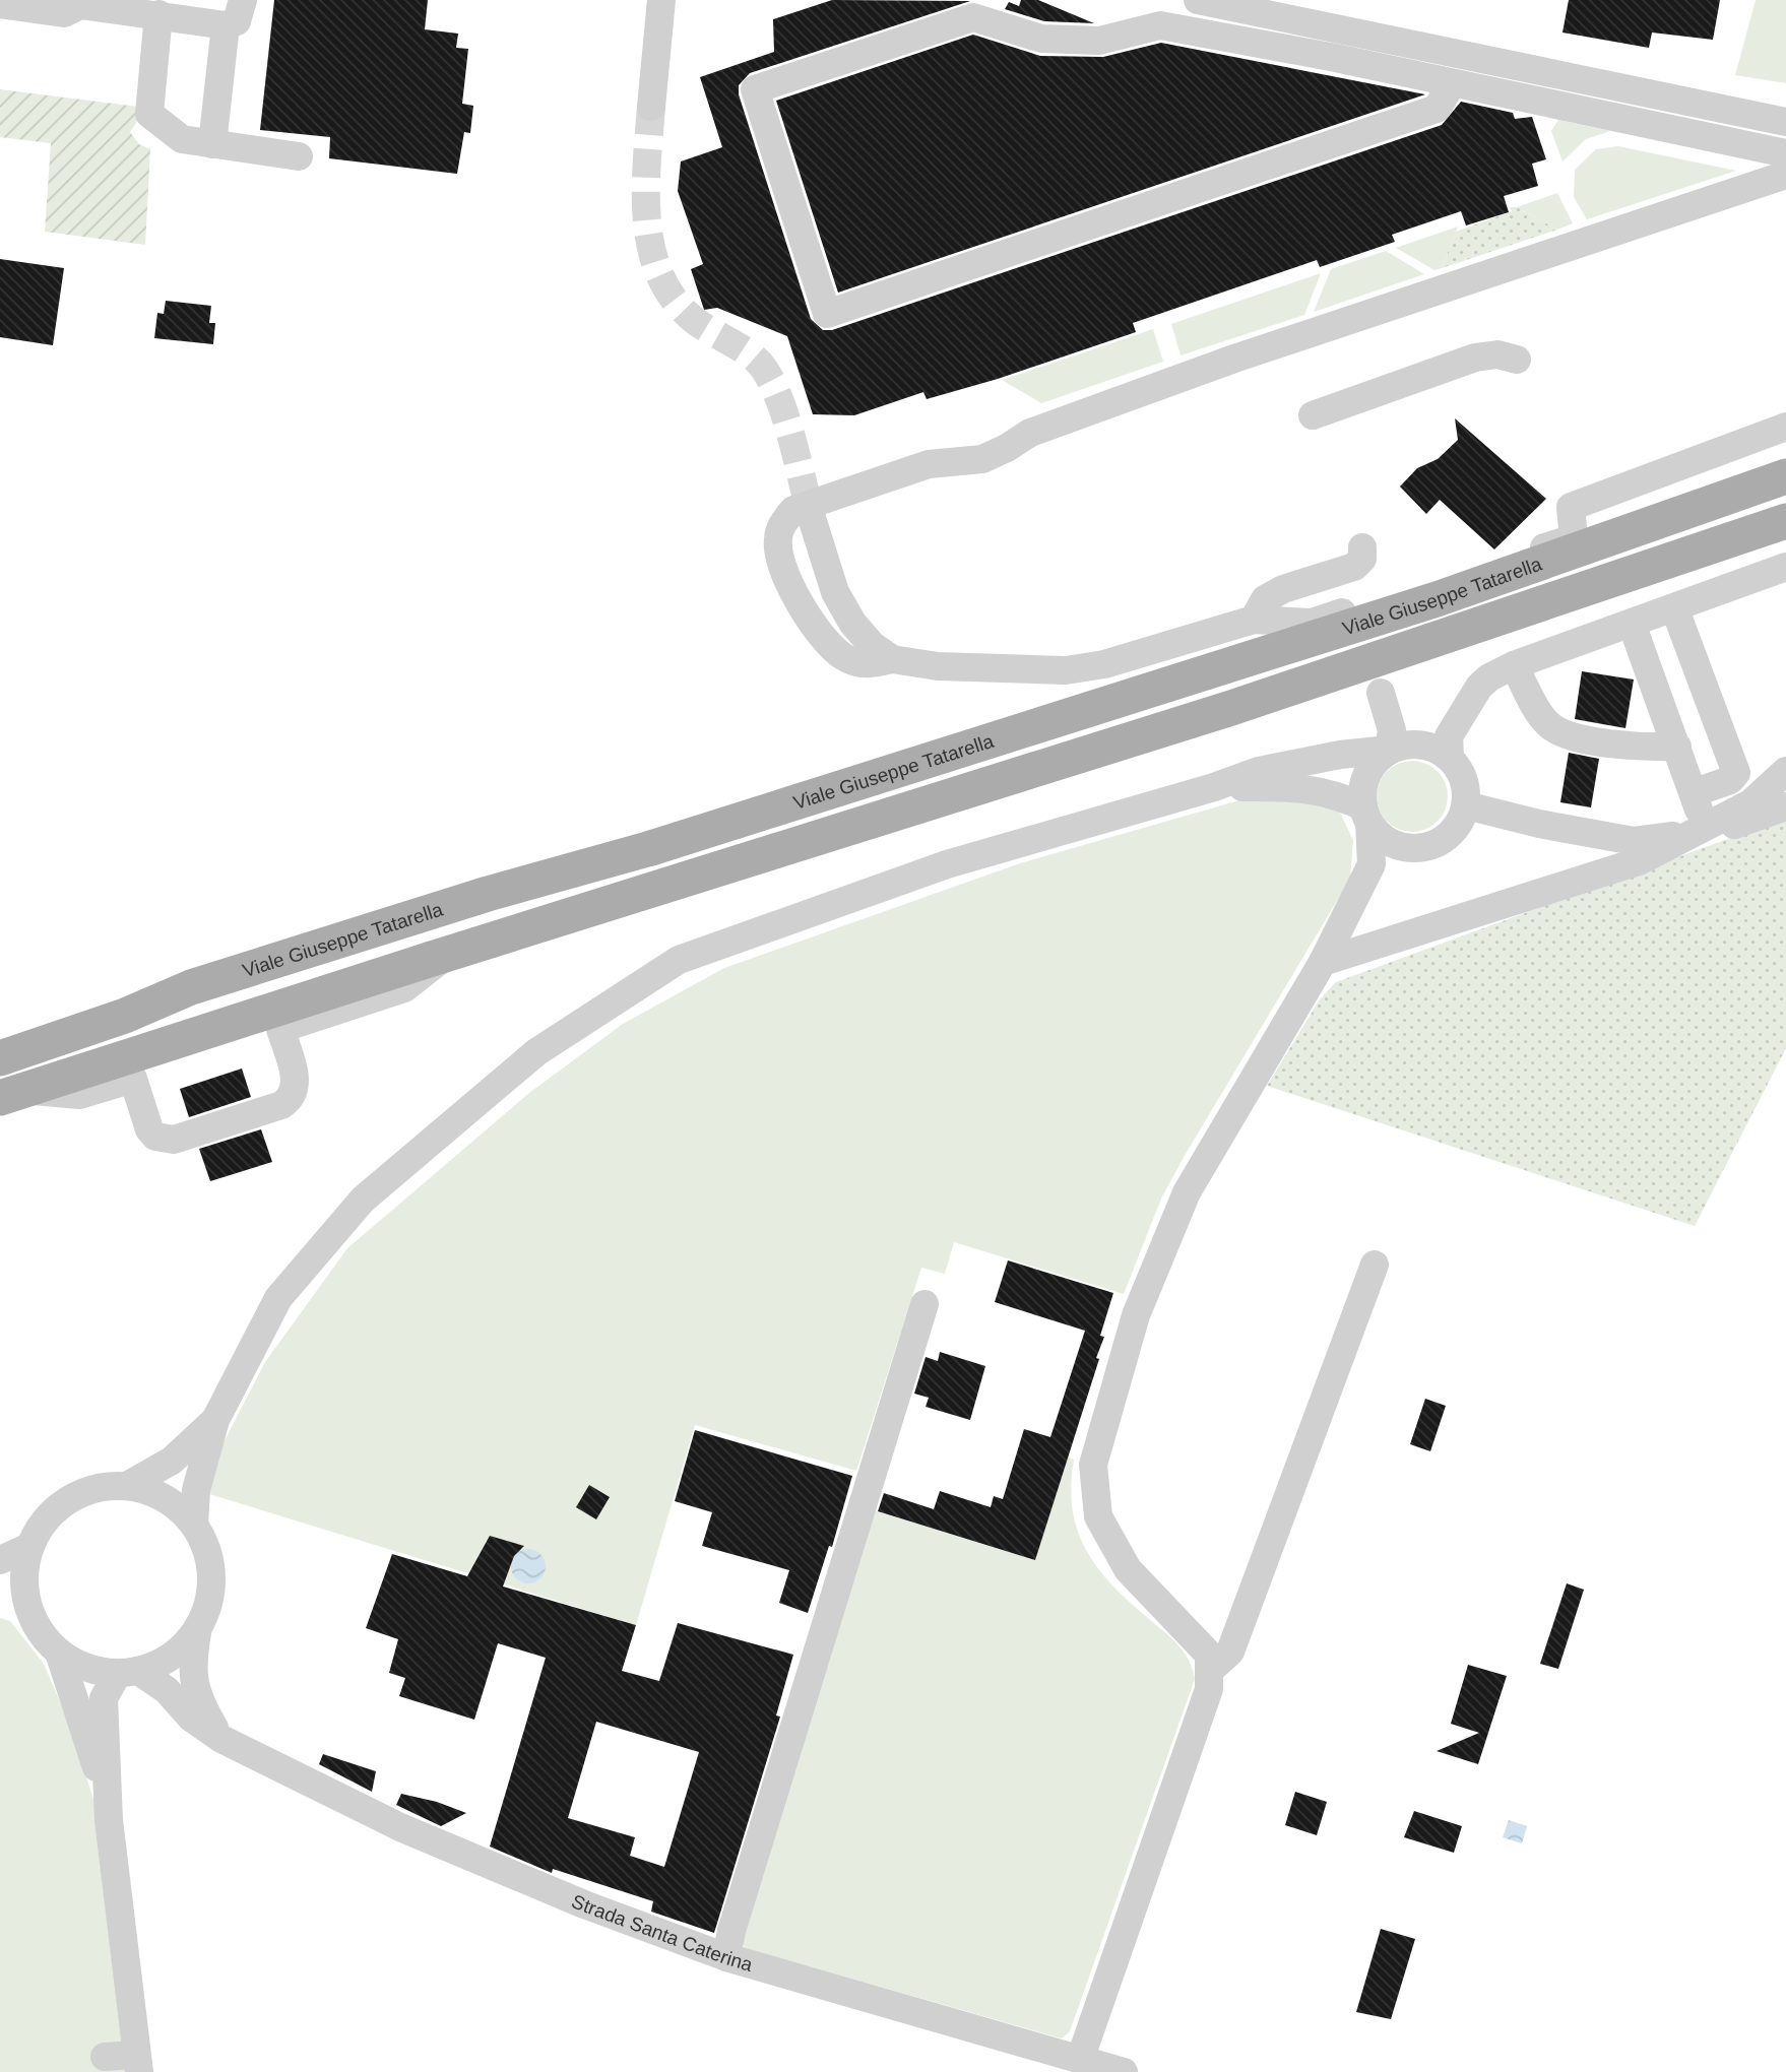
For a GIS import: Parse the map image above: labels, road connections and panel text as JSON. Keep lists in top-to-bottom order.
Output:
{
  "streets": {
    "main road": ["Viale Giuseppe Tatarella"],
    "street": ["Strada Santa Caterina"]
  }
}
